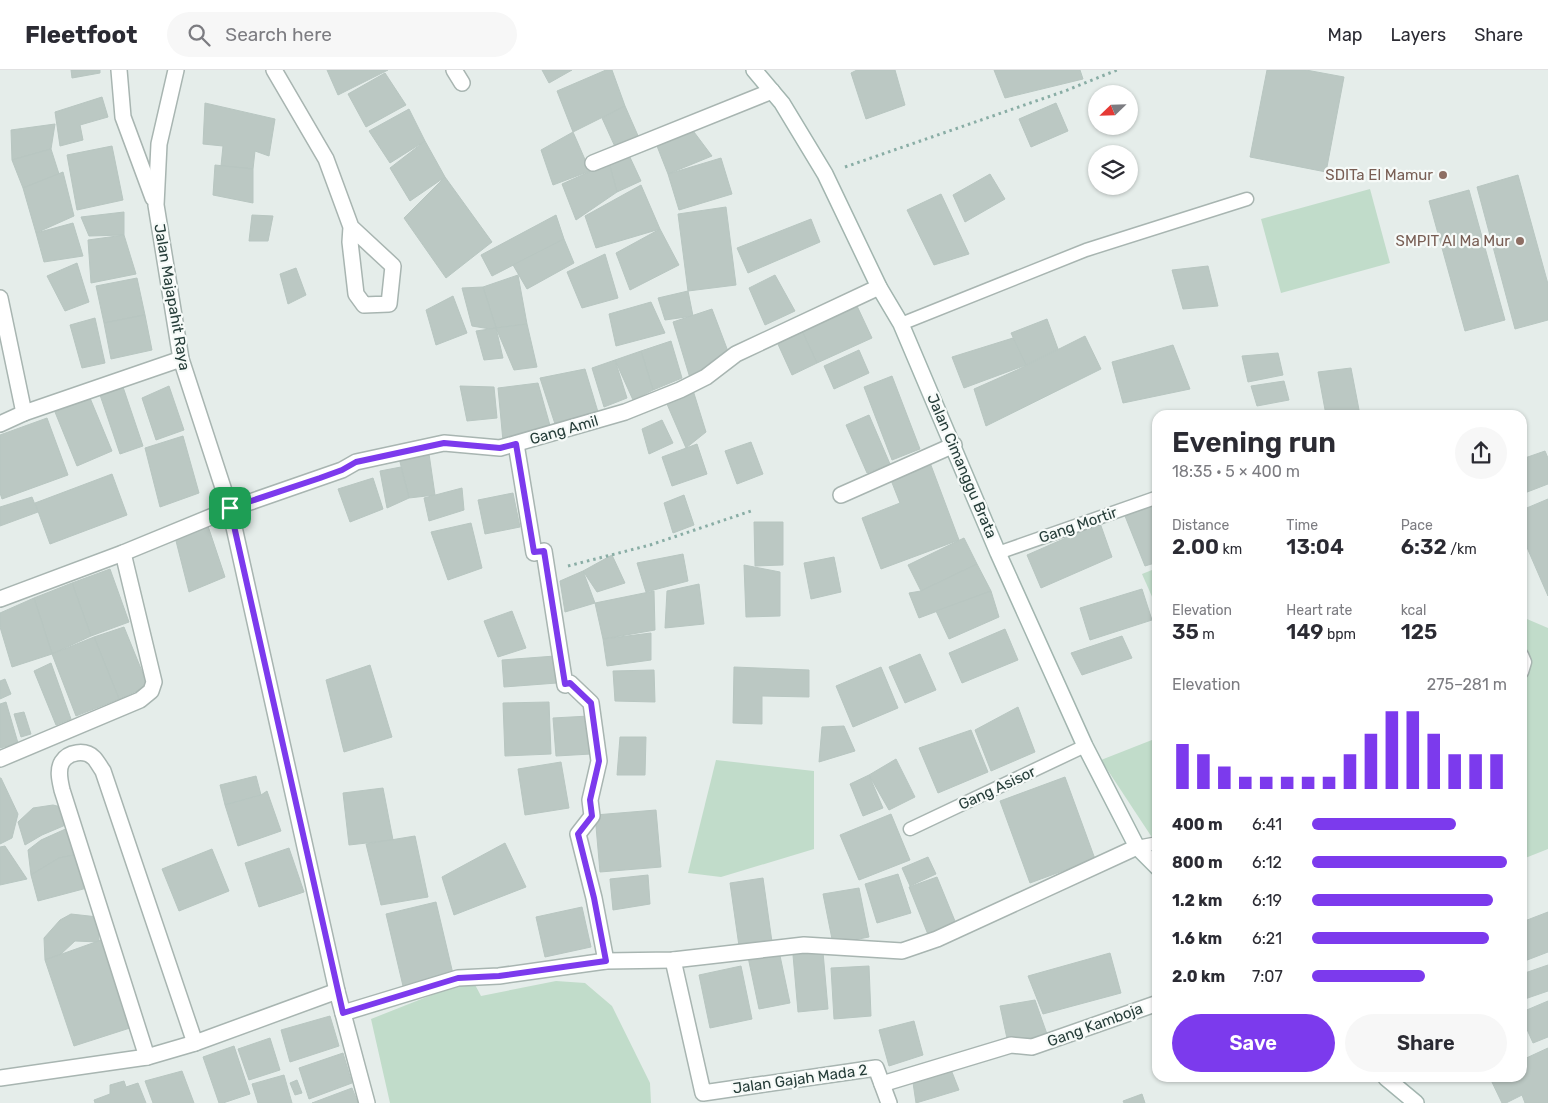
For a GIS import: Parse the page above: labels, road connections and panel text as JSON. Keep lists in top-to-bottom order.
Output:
{
  "streets": {
    "street": [
      "Jalan Majapahit Raya",
      "Gang Amil",
      "Jalan Cimanggu Brata",
      "Gang Kamboja",
      "Jalan Gajah Mada 2"
    ],
    "lane": ["Gang Mortir", "Gang Asisor"]
  },
  "crossings": [
    ["Jalan Majapahit Raya", "Gang Amil"],
    ["Gang Amil", "Jalan Cimanggu Brata"],
    ["Jalan Cimanggu Brata", "Gang Mortir"],
    ["Jalan Cimanggu Brata", "Gang Asisor"],
    ["Gang Kamboja", "Jalan Gajah Mada 2"]
  ],
  "places": ["SDITa El Mamur", "SMPIT Al Ma Mur"],
  "north": "bottom left",
  "page": {
    "header": "Fleetfoot",
    "search": "Search here",
    "nav": ["Map", "Layers", "Share"],
    "heading": ["Evening run", "18:35 · 5 × 400 m"],
    "stats": [
      ["Distance", "2.00 km"],
      ["Time", "13:04"],
      ["Pace", "6:32 /km"],
      ["Elevation", "35 m"],
      ["Heart rate", "149 bpm"],
      ["kcal", "125"]
    ],
    "chart": ["Elevation", "275–281 m"],
    "list": [
      {
        "name": "400 m",
        "note": "6:41"
      },
      {
        "name": "800 m",
        "note": "6:12"
      },
      {
        "name": "1.2 km",
        "note": "6:19"
      },
      {
        "name": "1.6 km",
        "note": "6:21"
      },
      {
        "name": "2.0 km",
        "note": "7:07"
      }
    ],
    "buttons": ["Save", "Share"]
  }
}
